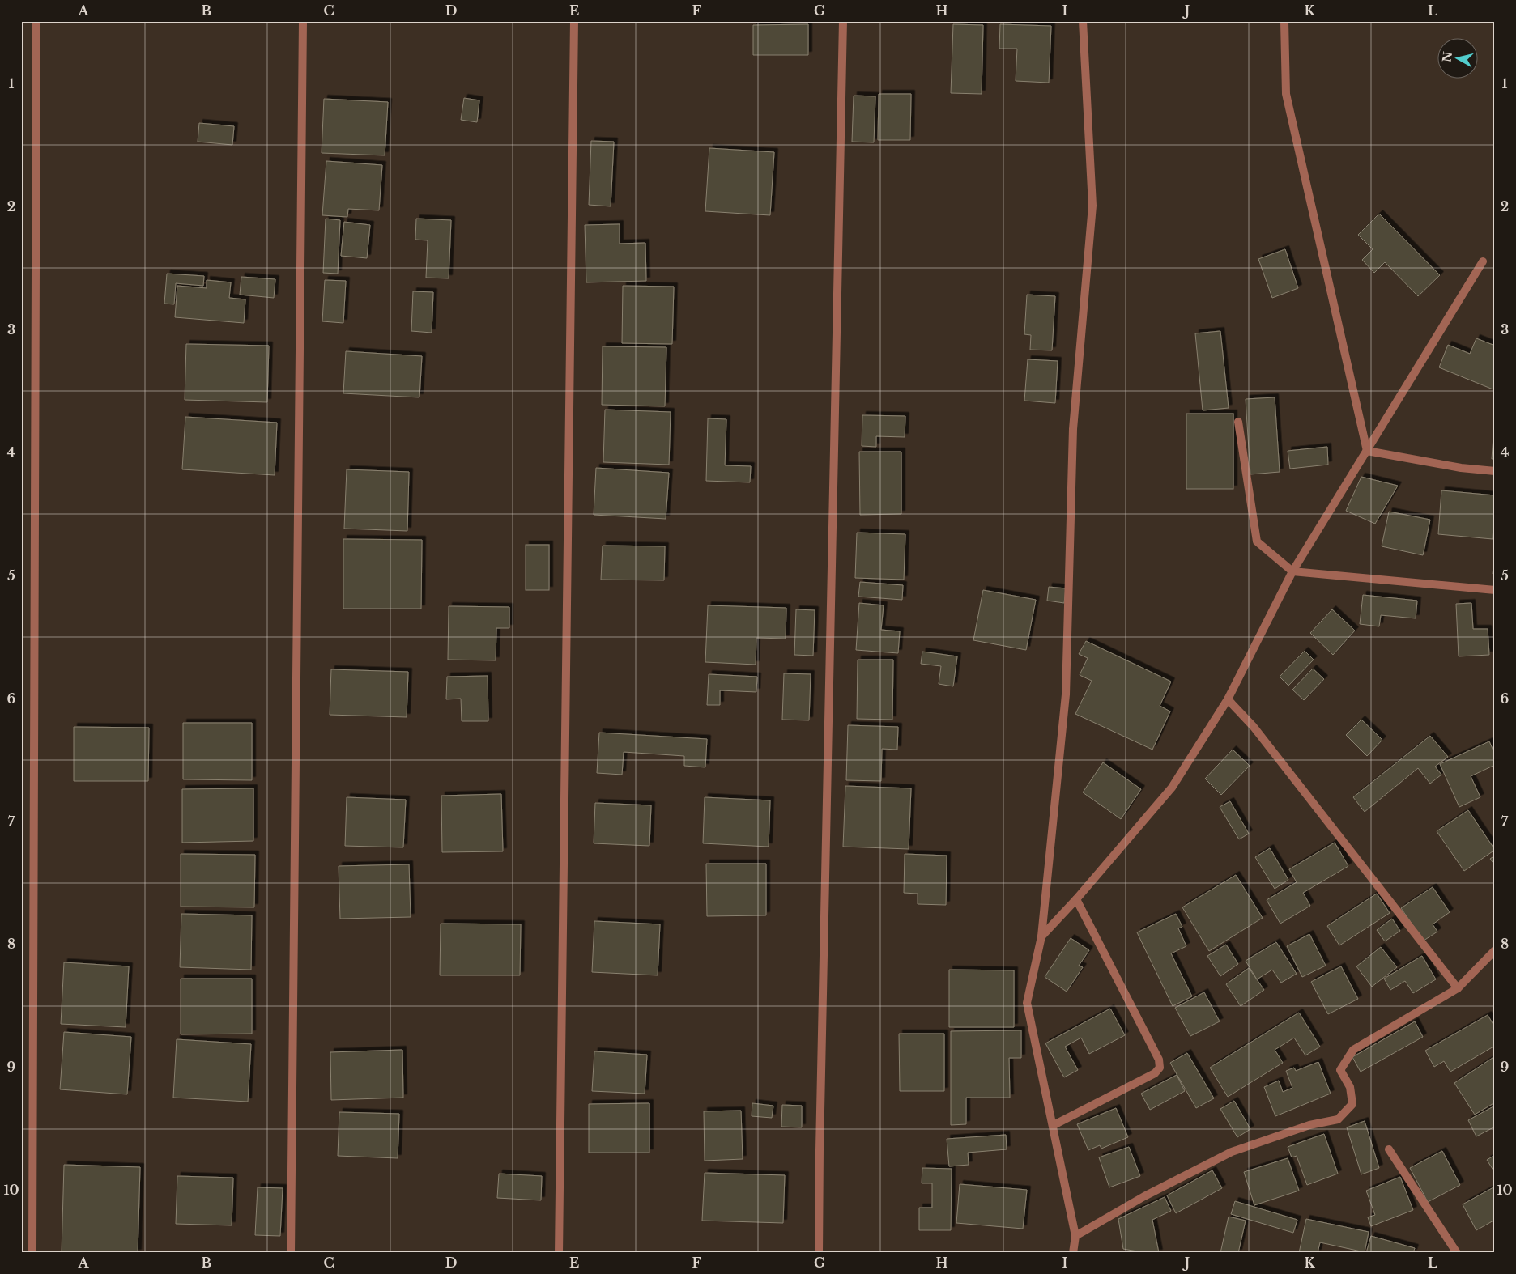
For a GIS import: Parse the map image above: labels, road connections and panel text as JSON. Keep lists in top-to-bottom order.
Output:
{
  "north": "left",
  "grid": {
    "columns": [
      "A",
      "B",
      "C",
      "D",
      "E",
      "F",
      "G",
      "H",
      "I",
      "J",
      "K",
      "L"
    ],
    "rows": [
      "1",
      "2",
      "3",
      "4",
      "5",
      "6",
      "7",
      "8",
      "9",
      "10"
    ]
  }
}
